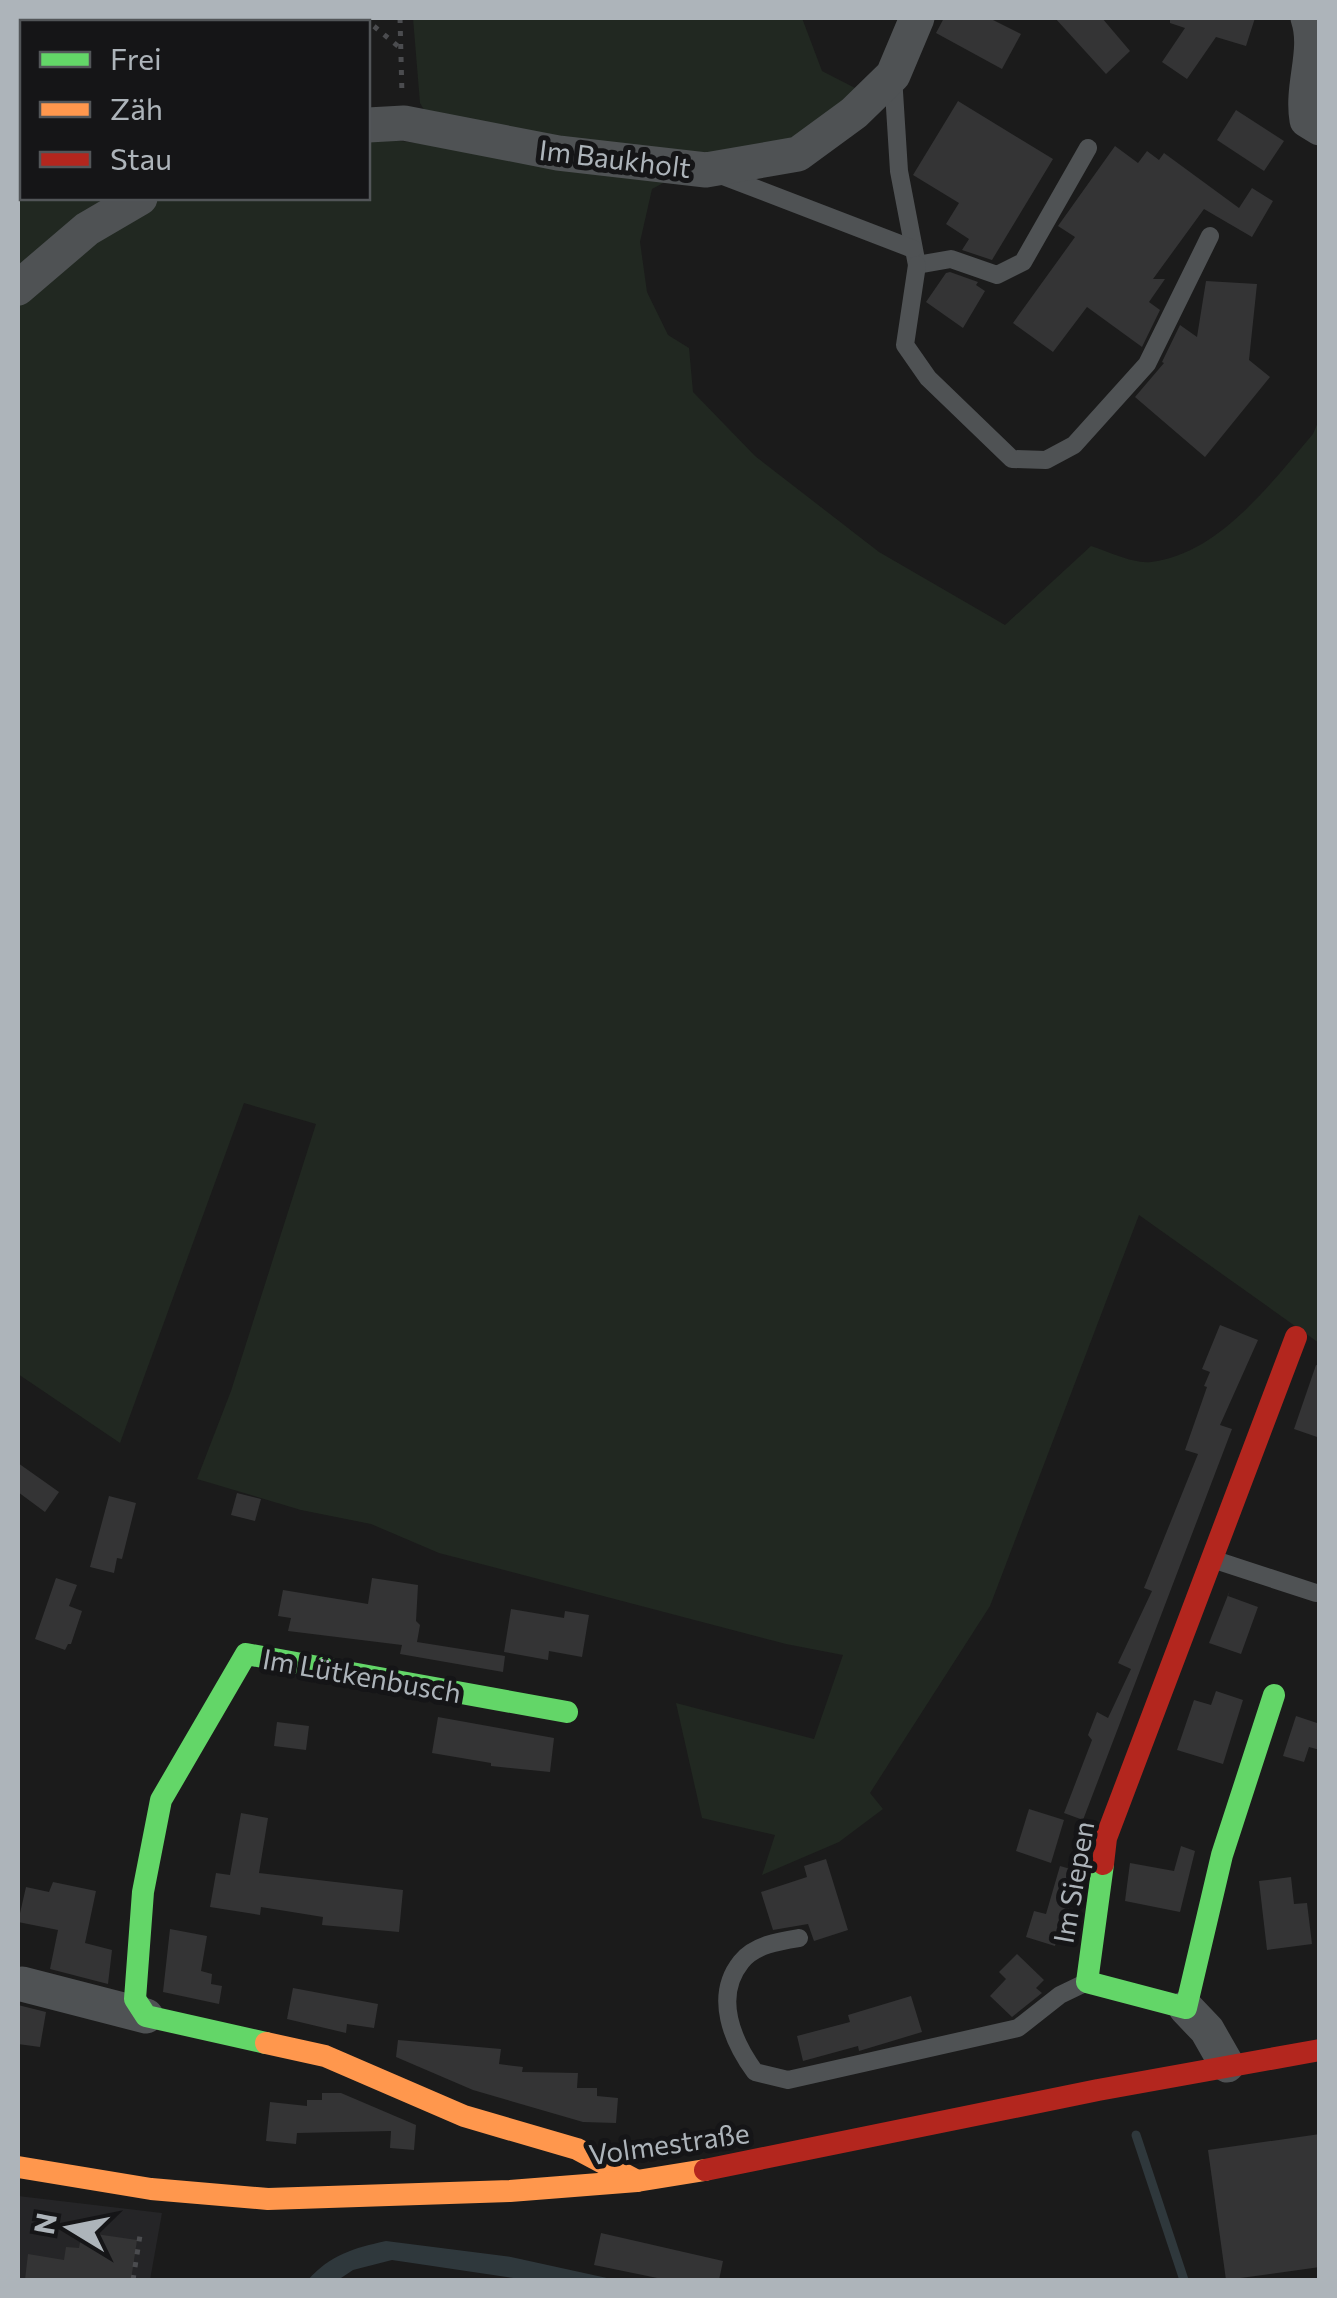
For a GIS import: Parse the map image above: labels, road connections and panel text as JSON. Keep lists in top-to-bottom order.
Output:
{
  "streets": {
    "street": [
      "Im Baukholt",
      "Im Lütkenbusch",
      "Im Siepen",
      "Volmestraße"
    ]
  },
  "legend": ["Frei", "Zäh", "Stau"],
  "north": "left"
}
